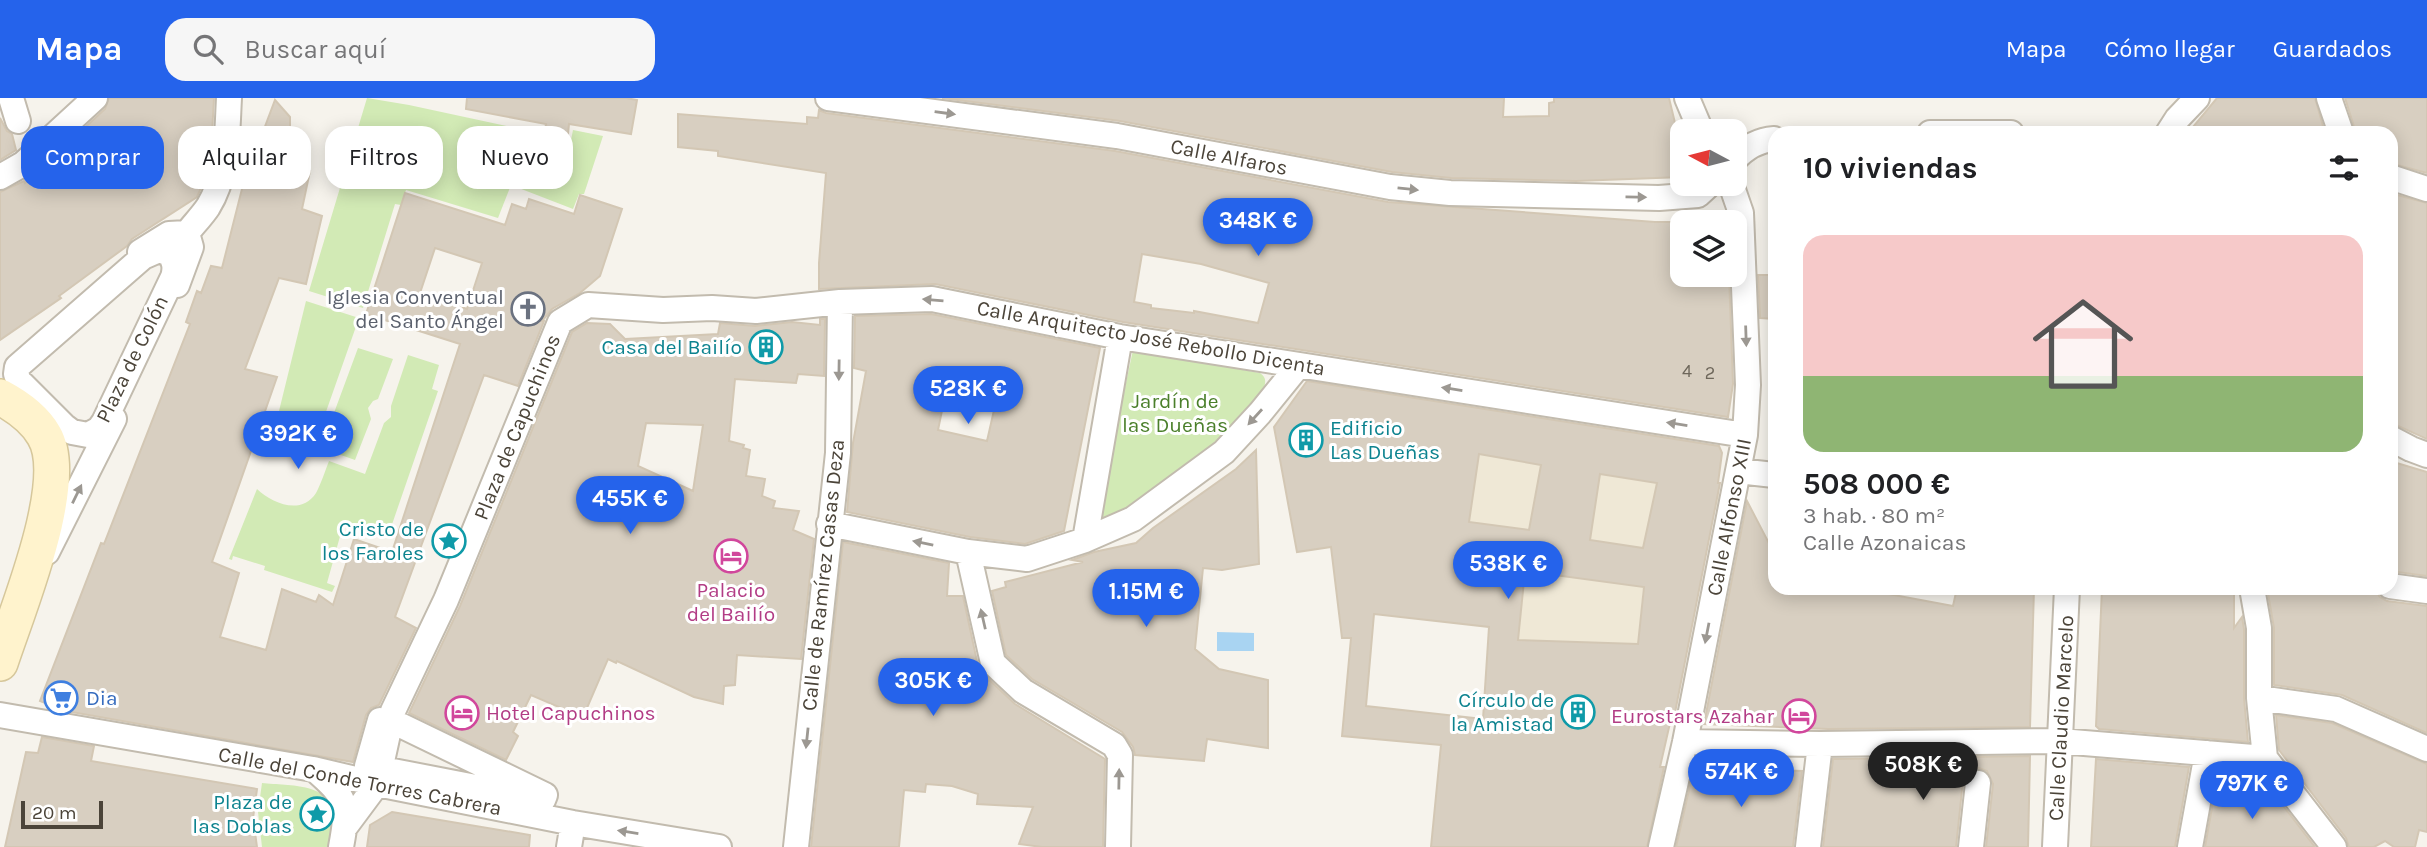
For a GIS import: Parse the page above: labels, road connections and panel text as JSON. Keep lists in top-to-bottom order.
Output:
{
  "streets": {
    "main road": ["Plaza de Colón"],
    "street": [
      "Calle Alfaros",
      "Calle Arquitecto José Rebollo Dicenta",
      "Plaza de Capuchinos",
      "Calle Alfonso XIII",
      "Calle de Ramírez Casas Deza",
      "Calle Claudio Marcelo",
      "Calle del Conde Torres Cabrera"
    ]
  },
  "crossings": [
    ["Calle Arquitecto José Rebollo Dicenta", "Plaza de Capuchinos"],
    ["Calle Arquitecto José Rebollo Dicenta", "Calle Alfonso XIII"],
    ["Calle Arquitecto José Rebollo Dicenta", "Calle de Ramírez Casas Deza"],
    ["Plaza de Capuchinos", "Calle del Conde Torres Cabrera"]
  ],
  "one_way": [
    "Calle Alfaros",
    "Calle Arquitecto José Rebollo Dicenta",
    "Calle Alfonso XIII",
    "Calle de Ramírez Casas Deza"
  ],
  "parks": ["Jardín de las Dueñas"],
  "places": {
    "church": ["Iglesia Conventual del Santo Ángel"],
    "building": ["Casa del Bailío", "Edificio Las Dueñas", "Círculo de la Amistad"],
    "place": ["Cristo de los Faroles", "Plaza de las Doblas"],
    "hotel": ["Palacio del Bailío", "Hotel Capuchinos", "Eurostars Azahar"],
    "supermarket": ["Dia"]
  },
  "house_numbers": ["4", "2"],
  "scale_bar": "20 m",
  "north": "left",
  "page": {
    "header": "Mapa",
    "search": "Buscar aquí",
    "nav": ["Mapa", "Cómo llegar", "Guardados"],
    "chip": [
      "Comprar",
      "Alquilar",
      "Filtros",
      "Nuevo"
    ],
    "heading": "10 viviendas",
    "price": [
      "348K €",
      "528K €",
      "392K €",
      "455K €",
      "538K €",
      "1.15M €",
      "305K €",
      "508K €",
      "574K €",
      "797K €"
    ],
    "list": [
      {
        "name": "508 000 €",
        "note": "3 hab. · 80 m² · Calle Azonaicas"
      }
    ],
    "scale": "20 m"
  }
}
